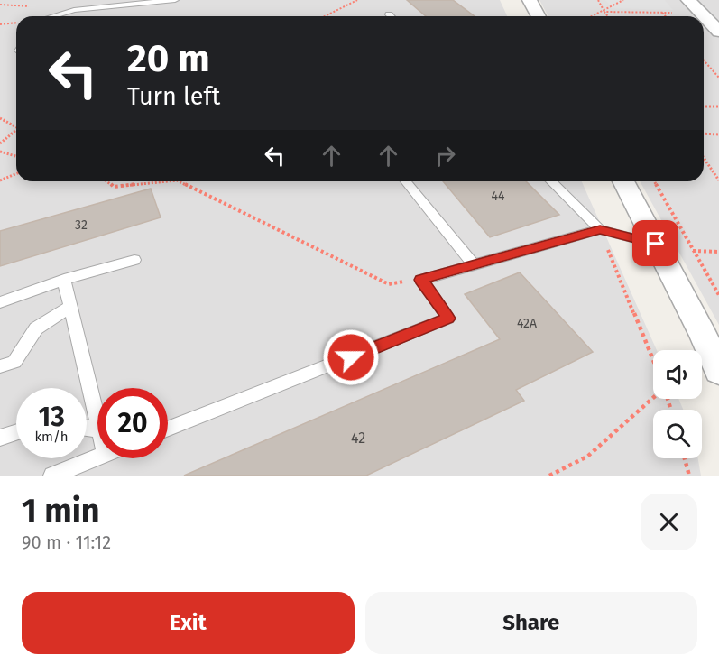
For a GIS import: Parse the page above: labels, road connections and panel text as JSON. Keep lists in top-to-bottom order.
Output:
{
  "house_numbers": [
    "44",
    "32",
    "42А",
    "42"
  ],
  "page": {
    "turn": ["20 m", "Turn left"],
    "speed": "13 km/h",
    "limit": "20",
    "heading": ["1 min", "90 m · 11:12"],
    "buttons": ["Exit", "Share"]
  }
}
